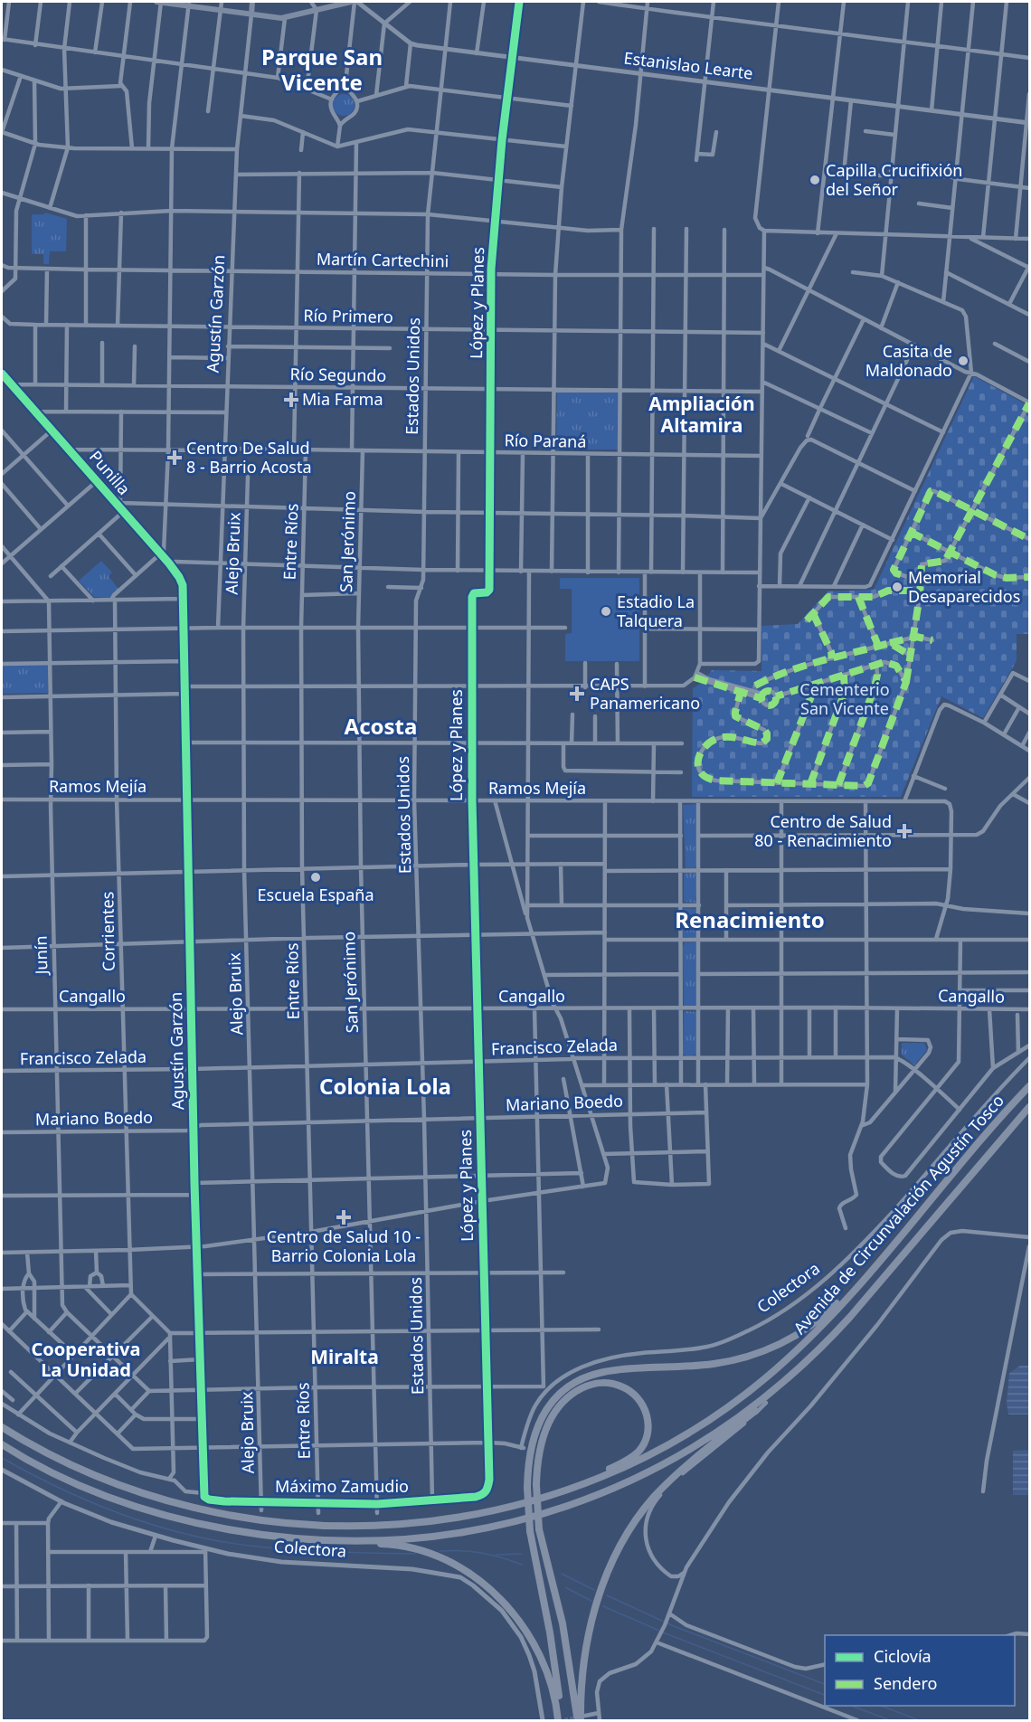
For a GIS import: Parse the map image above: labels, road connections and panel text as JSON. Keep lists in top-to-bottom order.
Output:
{
  "streets": {
    "highway": ["Avenida de Circunvalación Agustín Tosco"],
    "main road": ["Agustín Garzón"],
    "street": [
      "Estanislao Learte",
      "Martín Cartechini",
      "López y Planes",
      "Río Primero",
      "Río Segundo",
      "Estados Unidos",
      "Río Paraná",
      "Punilla",
      "Entre Ríos",
      "San Jerónimo",
      "Alejo Bruix",
      "Ramos Mejía",
      "Corrientes",
      "Junín",
      "Cangallo",
      "Francisco Zelada",
      "Mariano Boedo",
      "Colectora",
      "Máximo Zamudio"
    ]
  },
  "crossings": [
    ["Estanislao Learte", "López y Planes"],
    ["Estanislao Learte", "Estados Unidos"],
    ["Martín Cartechini", "López y Planes"],
    ["Martín Cartechini", "Agustín Garzón"],
    ["Martín Cartechini", "Estados Unidos"],
    ["López y Planes", "Río Primero"],
    ["López y Planes", "Río Segundo"],
    ["López y Planes", "Río Paraná"],
    ["López y Planes", "Ramos Mejía"],
    ["López y Planes", "Cangallo"],
    ["López y Planes", "Francisco Zelada"],
    ["López y Planes", "Mariano Boedo"],
    ["López y Planes", "Colectora"],
    ["López y Planes", "Máximo Zamudio"],
    ["Agustín Garzón", "Río Primero"],
    ["Agustín Garzón", "Río Segundo"],
    ["Agustín Garzón", "Río Paraná"],
    ["Agustín Garzón", "Punilla"],
    ["Agustín Garzón", "Ramos Mejía"],
    ["Agustín Garzón", "Cangallo"],
    ["Agustín Garzón", "Francisco Zelada"],
    ["Agustín Garzón", "Mariano Boedo"],
    ["Agustín Garzón", "Máximo Zamudio"],
    ["Río Primero", "Estados Unidos"],
    ["Río Segundo", "Estados Unidos"],
    ["Río Segundo", "Punilla"],
    ["Estados Unidos", "Río Paraná"],
    ["Estados Unidos", "Ramos Mejía"],
    ["Estados Unidos", "Cangallo"],
    ["Estados Unidos", "Francisco Zelada"],
    ["Estados Unidos", "Mariano Boedo"],
    ["Estados Unidos", "Máximo Zamudio"],
    ["Río Paraná", "Punilla"],
    ["Río Paraná", "Entre Ríos"],
    ["Río Paraná", "San Jerónimo"],
    ["Entre Ríos", "Ramos Mejía"],
    ["Entre Ríos", "Cangallo"],
    ["Entre Ríos", "Francisco Zelada"],
    ["Entre Ríos", "Mariano Boedo"],
    ["Entre Ríos", "Máximo Zamudio"],
    ["San Jerónimo", "Ramos Mejía"],
    ["San Jerónimo", "Cangallo"],
    ["San Jerónimo", "Francisco Zelada"],
    ["San Jerónimo", "Mariano Boedo"],
    ["San Jerónimo", "Máximo Zamudio"],
    ["Alejo Bruix", "Ramos Mejía"],
    ["Alejo Bruix", "Cangallo"],
    ["Alejo Bruix", "Francisco Zelada"],
    ["Alejo Bruix", "Mariano Boedo"],
    ["Alejo Bruix", "Máximo Zamudio"],
    ["Ramos Mejía", "Corrientes"],
    ["Ramos Mejía", "Junín"],
    ["Corrientes", "Cangallo"],
    ["Corrientes", "Francisco Zelada"],
    ["Corrientes", "Mariano Boedo"],
    ["Junín", "Cangallo"],
    ["Junín", "Francisco Zelada"],
    ["Junín", "Mariano Boedo"]
  ],
  "districts": [
    "Parque San Vicente",
    "Ampliación Altamira",
    "Acosta",
    "Renacimiento",
    "Colonia Lola",
    "Cooperativa La Unidad",
    "Miralta"
  ],
  "parks": ["Cementerio San Vicente"],
  "places": {
    "other": [
      "Capilla Crucifixión del Señor",
      "Casita de Maldonado",
      "Memorial Desaparecidos",
      "Estadio La Talquera",
      "Escuela España"
    ],
    "health": [
      "Mia Farma",
      "Centro De Salud 8 - Barrio Acosta",
      "CAPS Panamericano",
      "Centro de Salud 80 - Renacimiento",
      "Centro de Salud 10 - Barrio Colonia Lola"
    ]
  },
  "legend": ["Ciclovía", "Sendero"]
}
